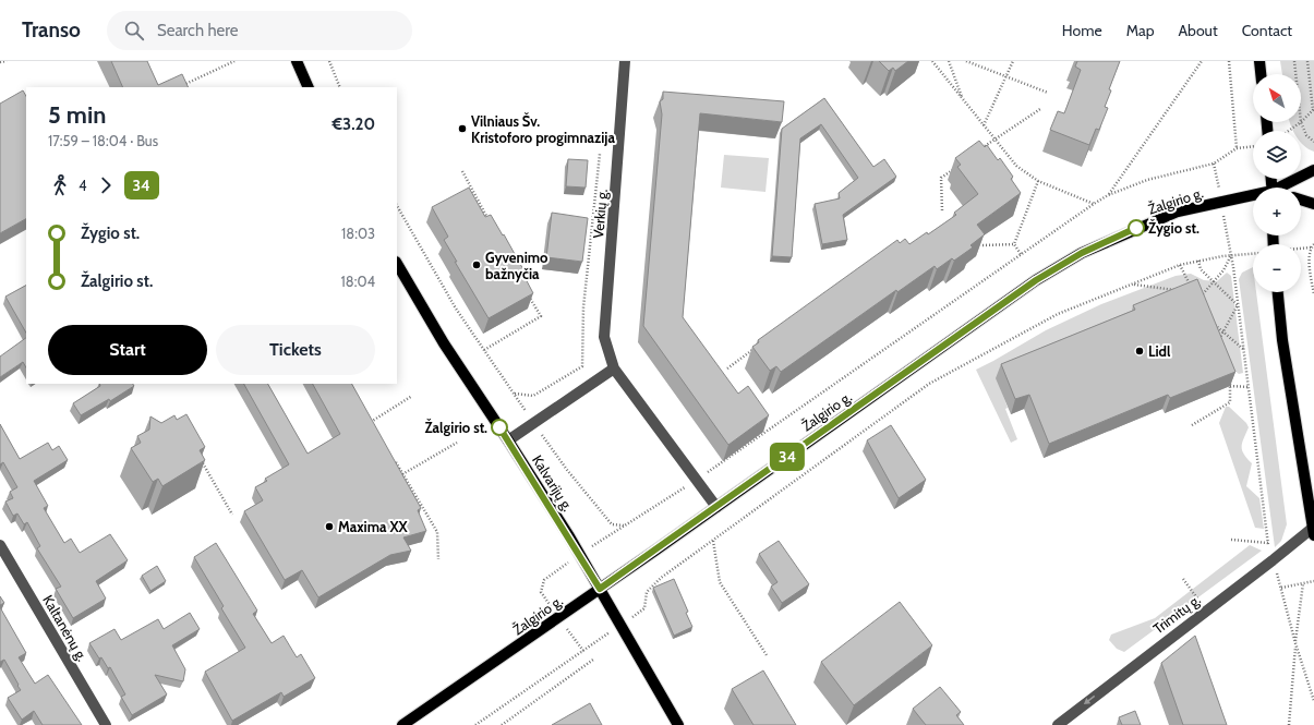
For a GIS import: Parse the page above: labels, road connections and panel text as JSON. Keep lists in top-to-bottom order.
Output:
{
  "streets": {
    "main road": ["Žalgirio g.", "Kalvarijų g."],
    "street": ["Verkių g.", "Trimitų g.", "Kaltanėnų g."]
  },
  "crossings": [
    ["Žalgirio g.", "Verkių g."],
    ["Žalgirio g.", "Kalvarijų g."]
  ],
  "one_way": ["Trimitų g."],
  "places": [
    "Vilniaus Šv. Kristoforo progimnazija",
    "Žygio st.",
    "Gyvenimo bažnyčia",
    "Lidl",
    "Žalgirio st.",
    "Maxima XX"
  ],
  "lines": ["bus line 34"],
  "north": "top left",
  "page": {
    "header": "Transo",
    "search": "Search here",
    "nav": [
      "Home",
      "Map",
      "About",
      "Contact"
    ],
    "on_map": "34",
    "map_buttons": ["+", "−"],
    "heading": ["5 min", "17:59 – 18:04 · Bus", "€3.20"],
    "legs": ["4", "34"],
    "list": [
      {
        "name": "Žygio st.",
        "value": "18:03"
      },
      {
        "name": "Žalgirio st.",
        "value": "18:04"
      }
    ],
    "buttons": ["Start", "Tickets"]
  }
}
